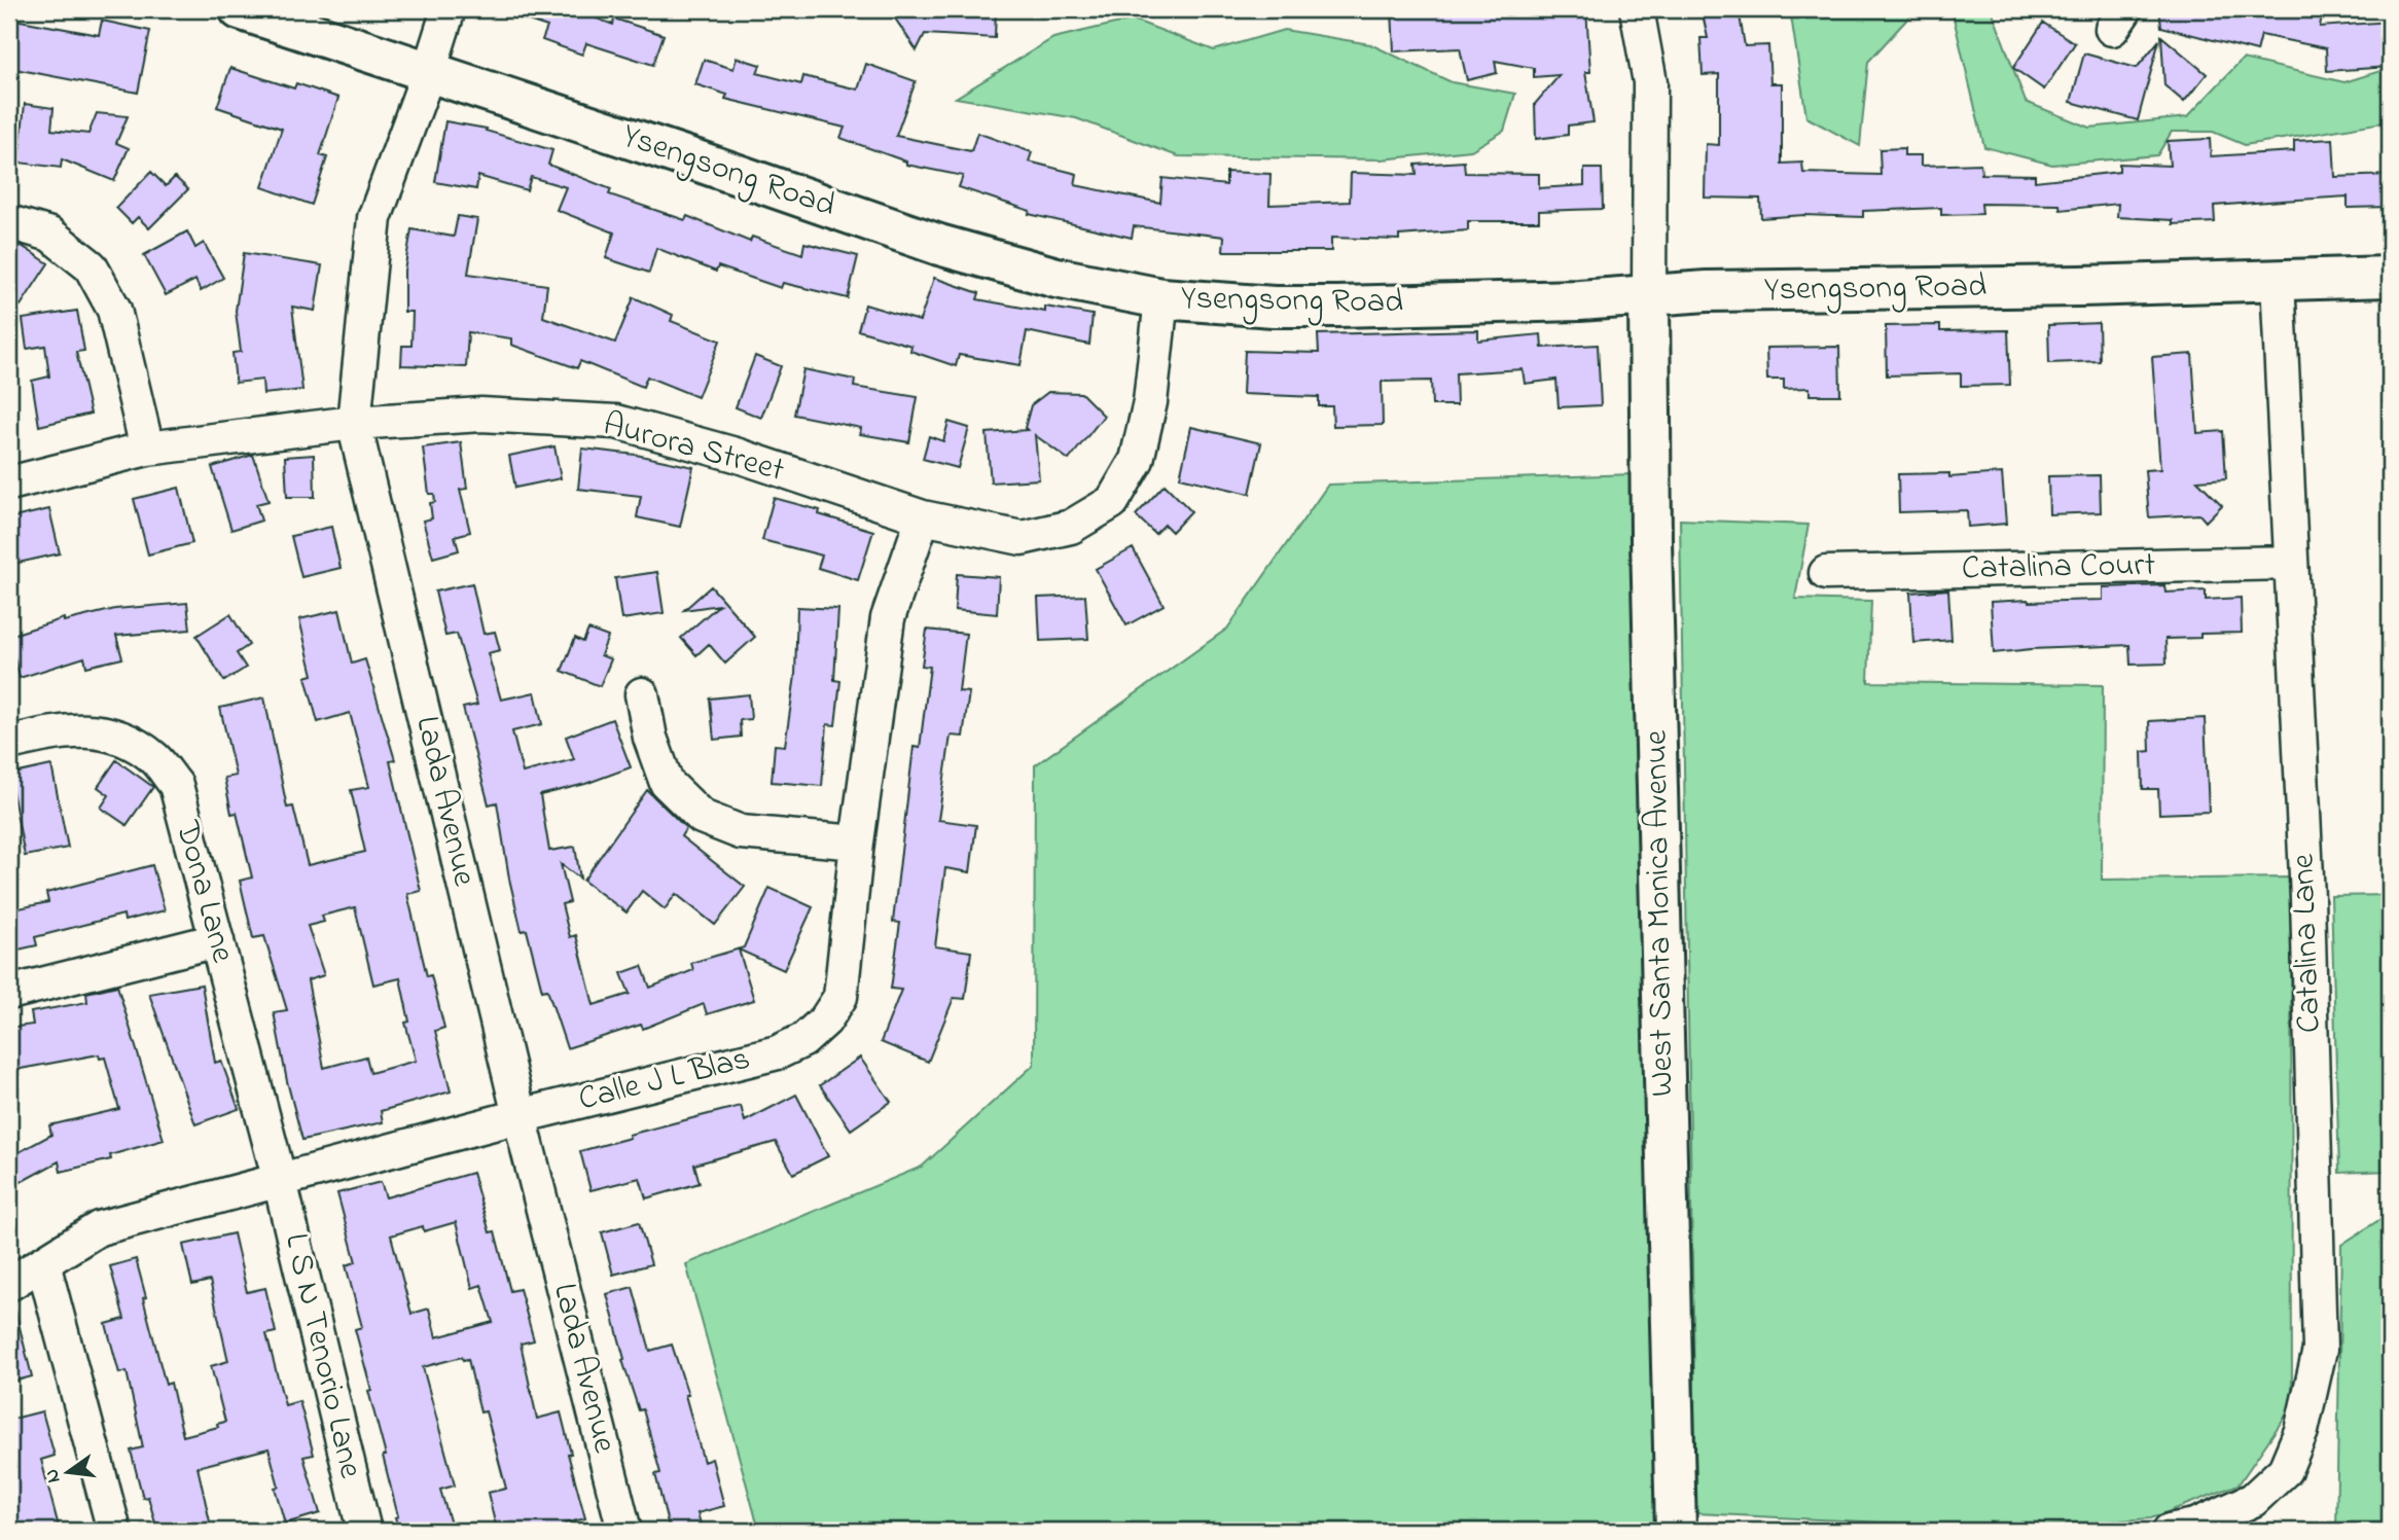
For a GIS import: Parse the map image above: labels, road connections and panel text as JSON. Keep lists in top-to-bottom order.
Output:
{
  "streets": {
    "main road": ["Ysengsong Road", "West Santa Monica Avenue"],
    "street": [
      "Aurora Street",
      "Catalina Court",
      "Lada Avenue",
      "Dona Lane",
      "Catalina Lane",
      "Calle J L Blas",
      "L S N Tenorio Lane"
    ]
  },
  "crossings": [
    ["Ysengsong Road", "Aurora Street"],
    ["Ysengsong Road", "Lada Avenue"],
    ["Ysengsong Road", "West Santa Monica Avenue"],
    ["Ysengsong Road", "Catalina Lane"],
    ["Aurora Street", "Lada Avenue"],
    ["Aurora Street", "Calle J L Blas"],
    ["Catalina Court", "Catalina Lane"],
    ["Lada Avenue", "Calle J L Blas"],
    ["Dona Lane", "Calle J L Blas"],
    ["Dona Lane", "L S N Tenorio Lane"],
    ["Calle J L Blas", "L S N Tenorio Lane"]
  ],
  "north": "left"
}
